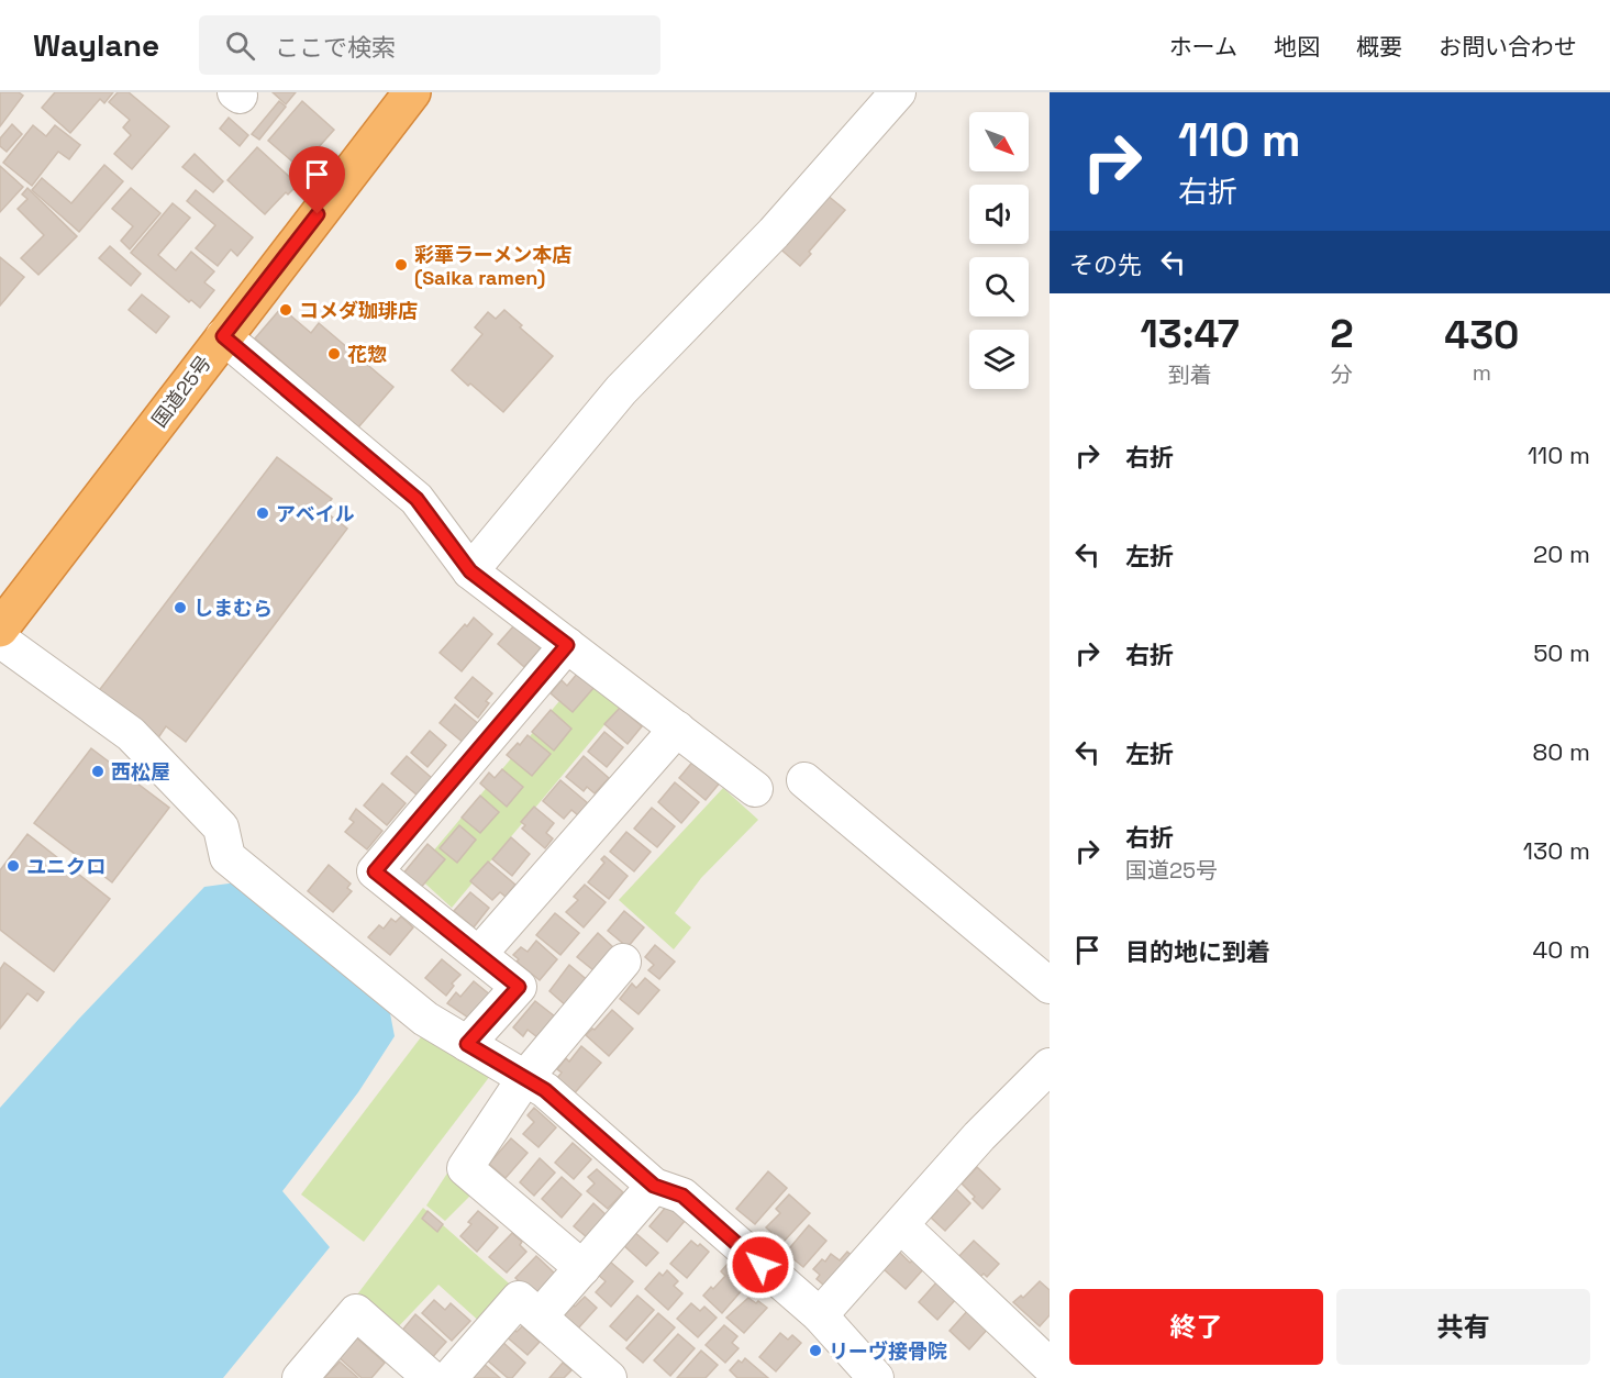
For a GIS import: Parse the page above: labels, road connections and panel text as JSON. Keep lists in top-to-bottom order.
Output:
{
  "streets": {
    "highway": ["国道25号"]
  },
  "places": [
    "彩華ラーメン本店 (Saika ramen)",
    "コメダ珈琲店",
    "花惣",
    "アベイル",
    "しまむら",
    "西松屋",
    "ユニクロ",
    "リーヴ接骨院"
  ],
  "north": "bottom right",
  "page": {
    "header": "Waylane",
    "search": "ここで検索",
    "nav": [
      "ホーム",
      "地図",
      "概要",
      "お問い合わせ"
    ],
    "turn": ["110 m", "右折"],
    "then": "その先",
    "eta": [
      "13:47",
      "到着",
      "2",
      "分",
      "430",
      "m"
    ],
    "list": [
      {
        "name": "右折",
        "value": "110 m"
      },
      {
        "name": "左折",
        "value": "20 m"
      },
      {
        "name": "右折",
        "value": "50 m"
      },
      {
        "name": "左折",
        "value": "80 m"
      },
      {
        "name": "右折",
        "note": "国道25号",
        "value": "130 m"
      },
      {
        "name": "目的地に到着",
        "value": "40 m"
      }
    ],
    "buttons": ["終了", "共有"]
  }
}
